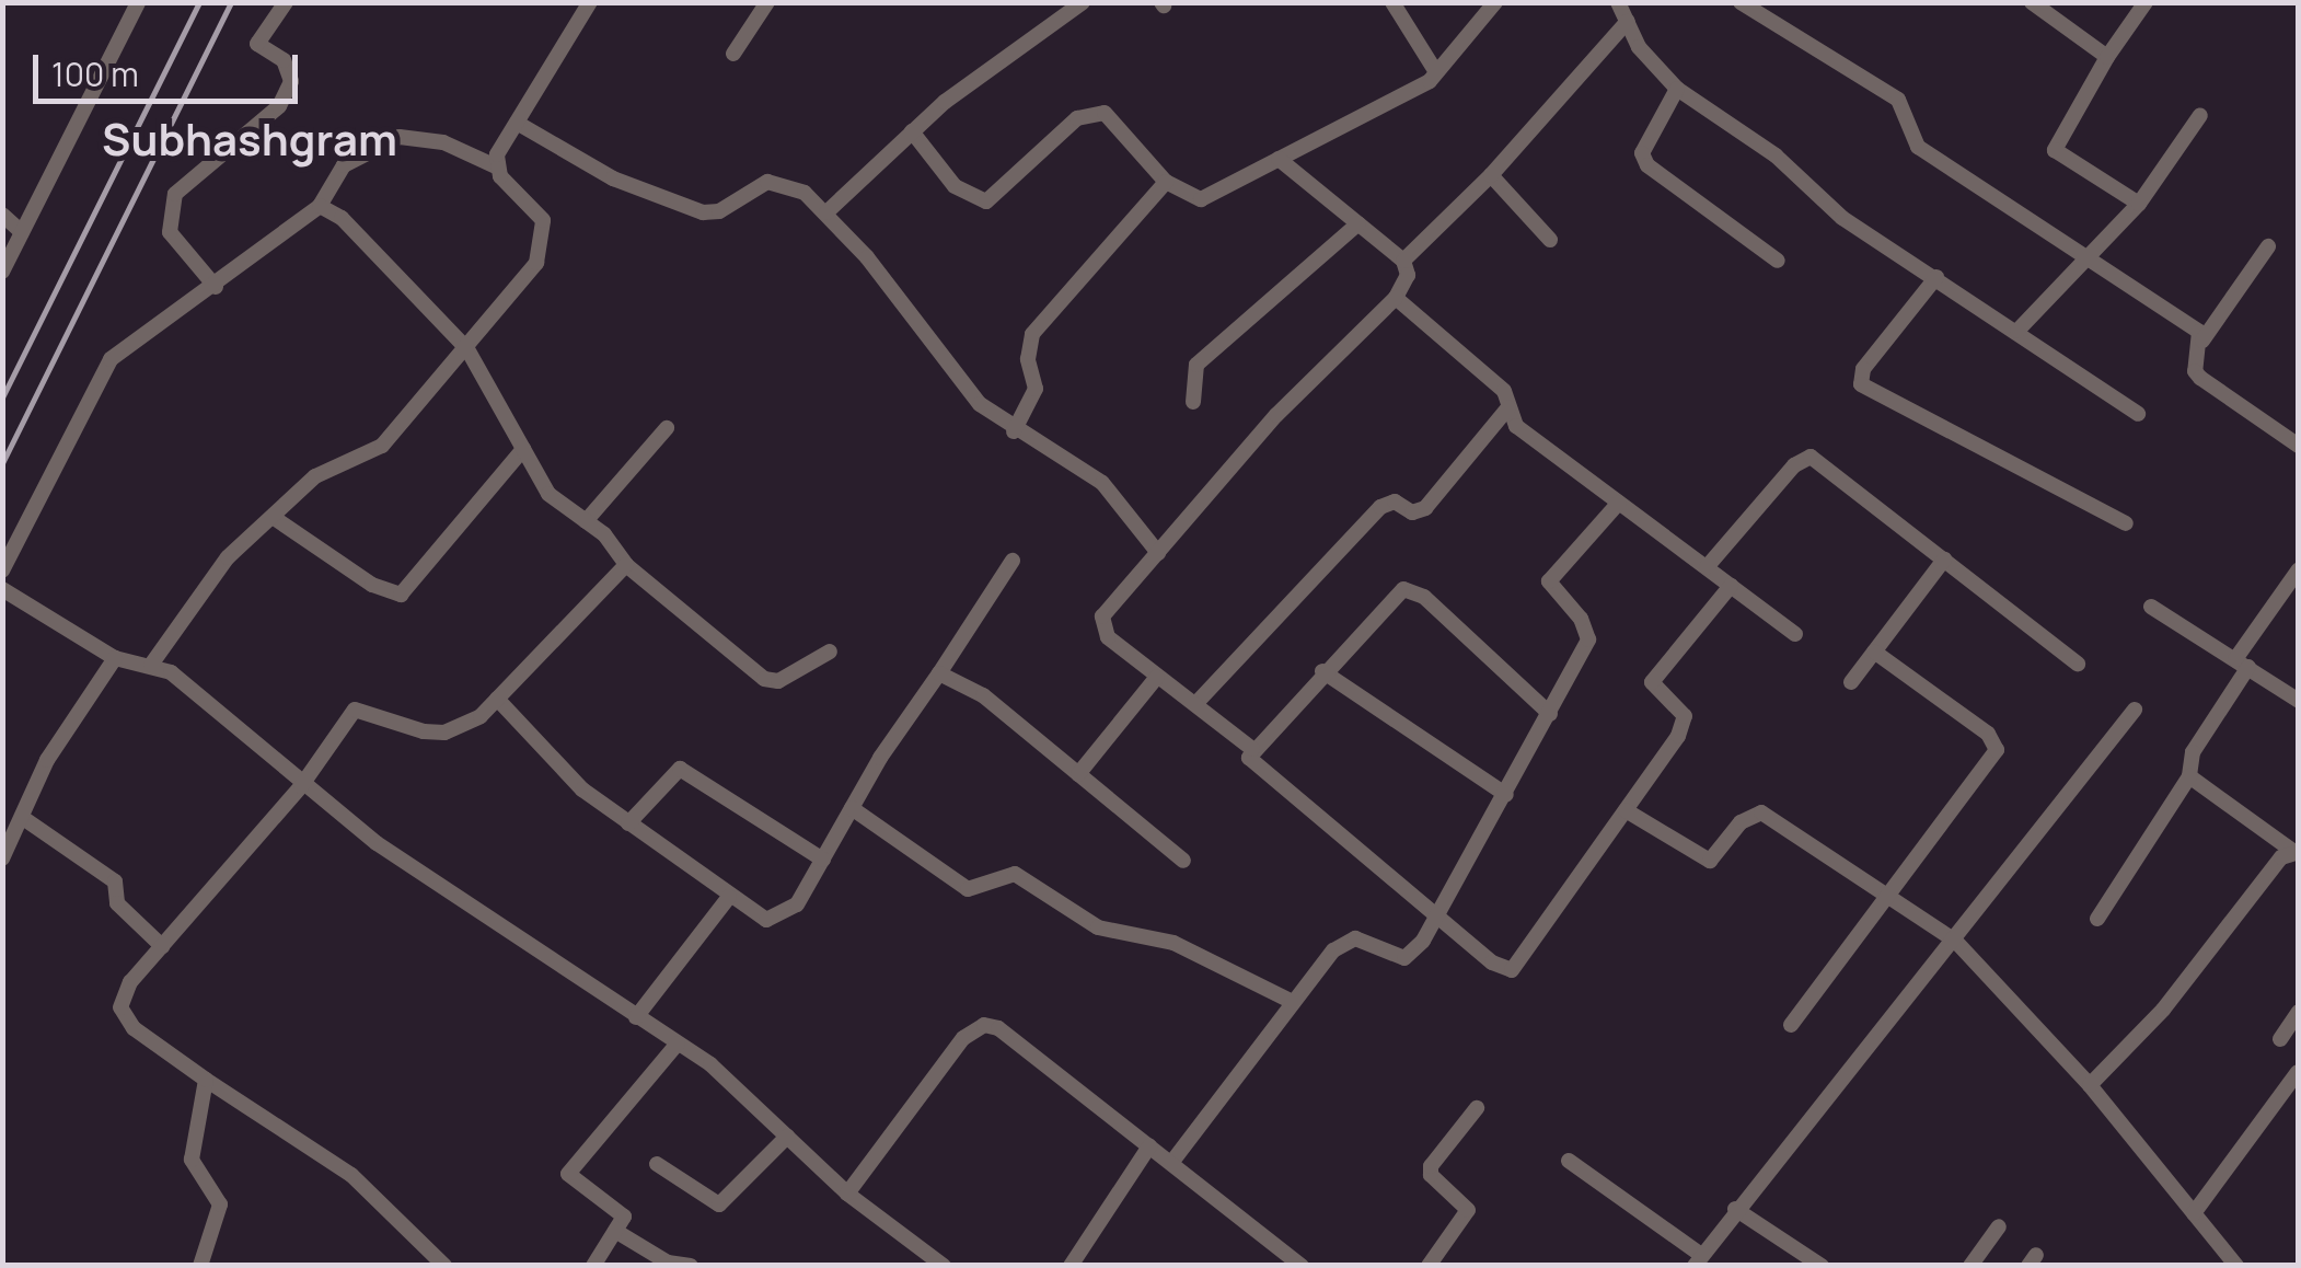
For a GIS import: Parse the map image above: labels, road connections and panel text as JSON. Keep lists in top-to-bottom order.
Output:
{
  "districts": ["Subhashgram"],
  "scale_bar": "100 m"
}
